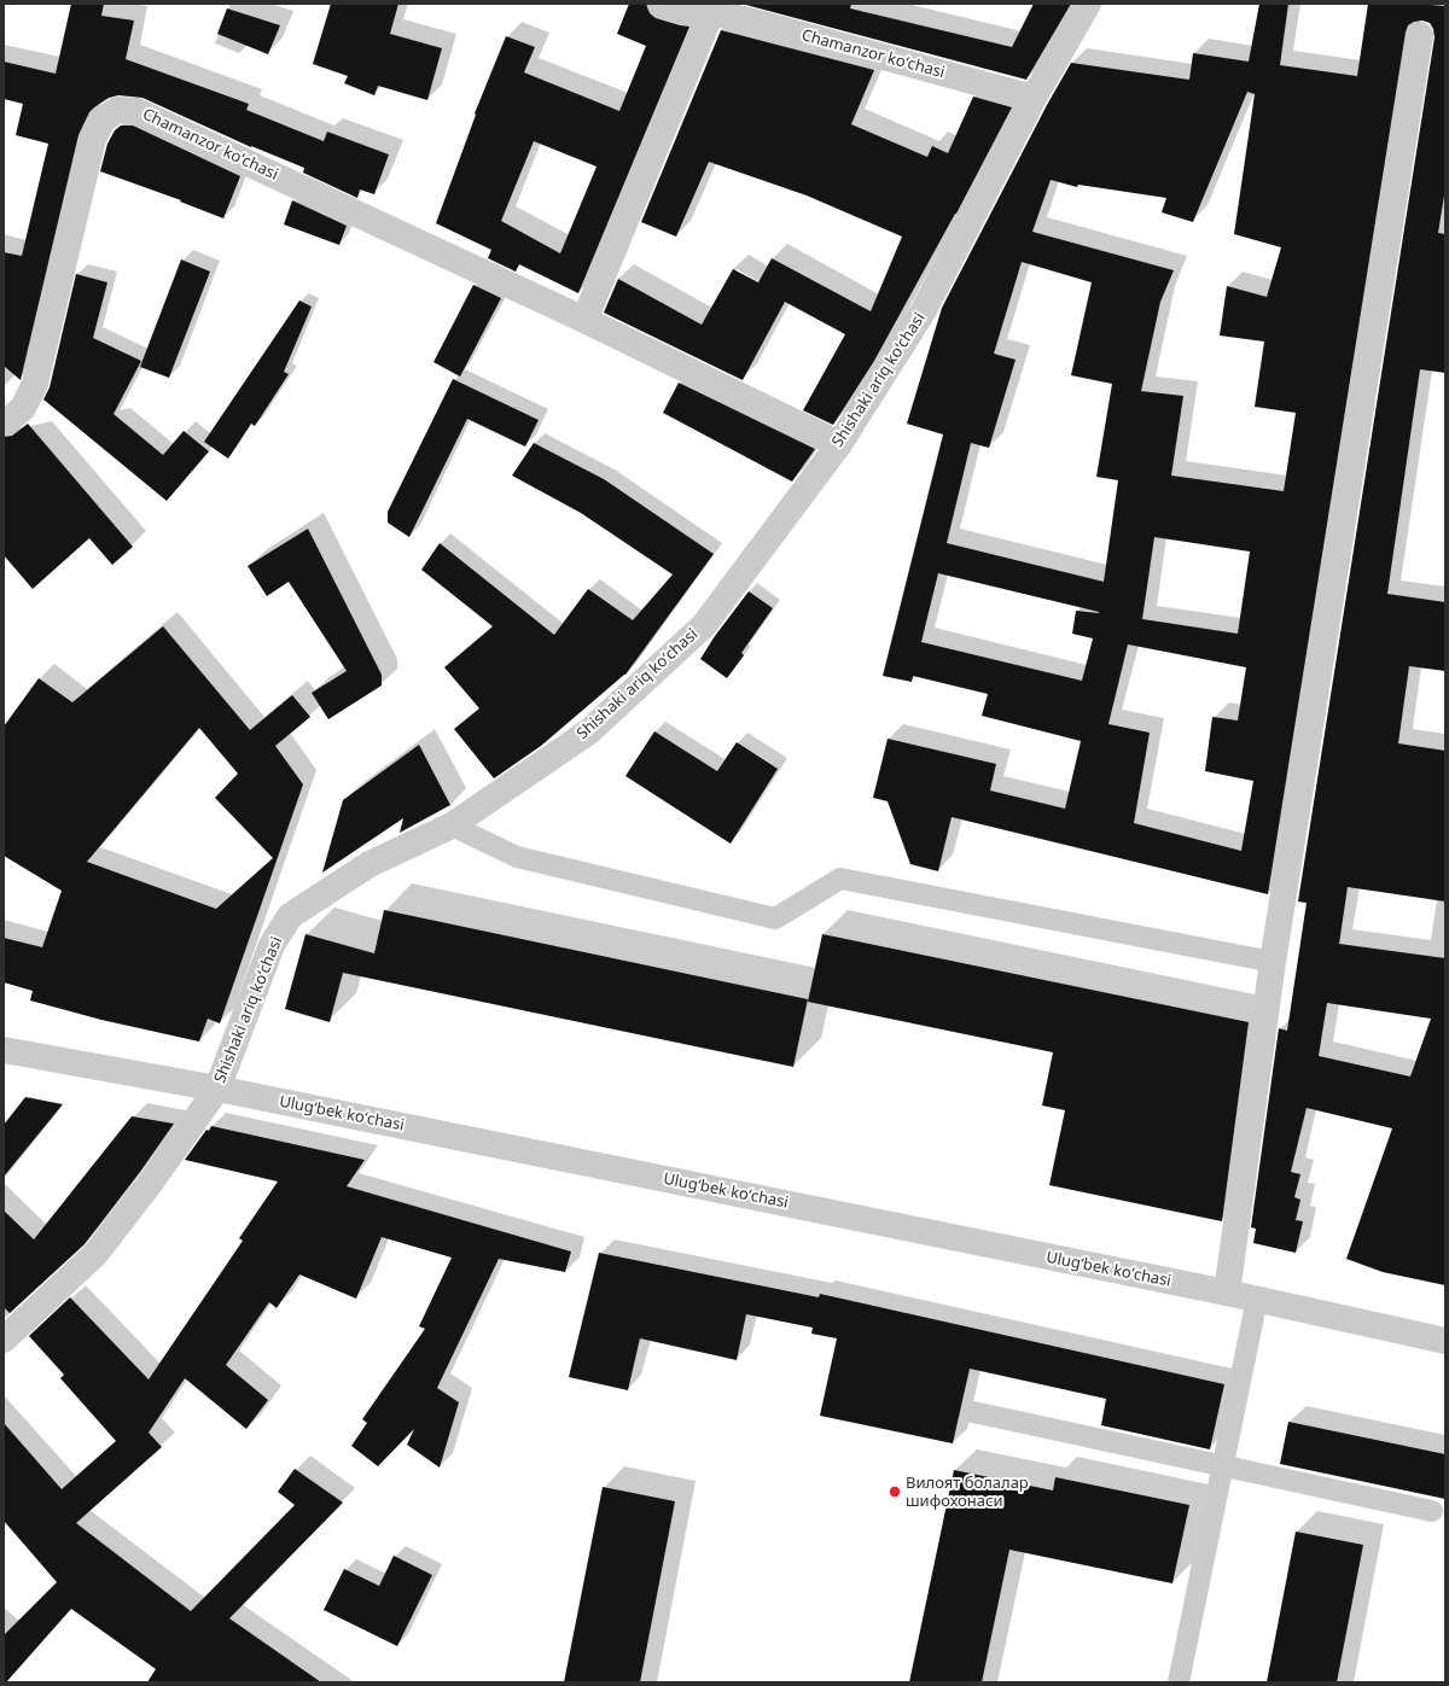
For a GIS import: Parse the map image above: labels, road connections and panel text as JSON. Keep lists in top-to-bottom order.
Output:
{
  "streets": {
    "street": ["Chamanzor koʻchasi", "Shishaki ariq koʻchasi", "Ulugʻbek koʻchasi"]
  },
  "crossings": [
    ["Chamanzor koʻchasi", "Shishaki ariq koʻchasi"],
    ["Shishaki ariq koʻchasi", "Ulugʻbek koʻchasi"]
  ],
  "places": ["Вилоят болалар шифохонаси"]
}
